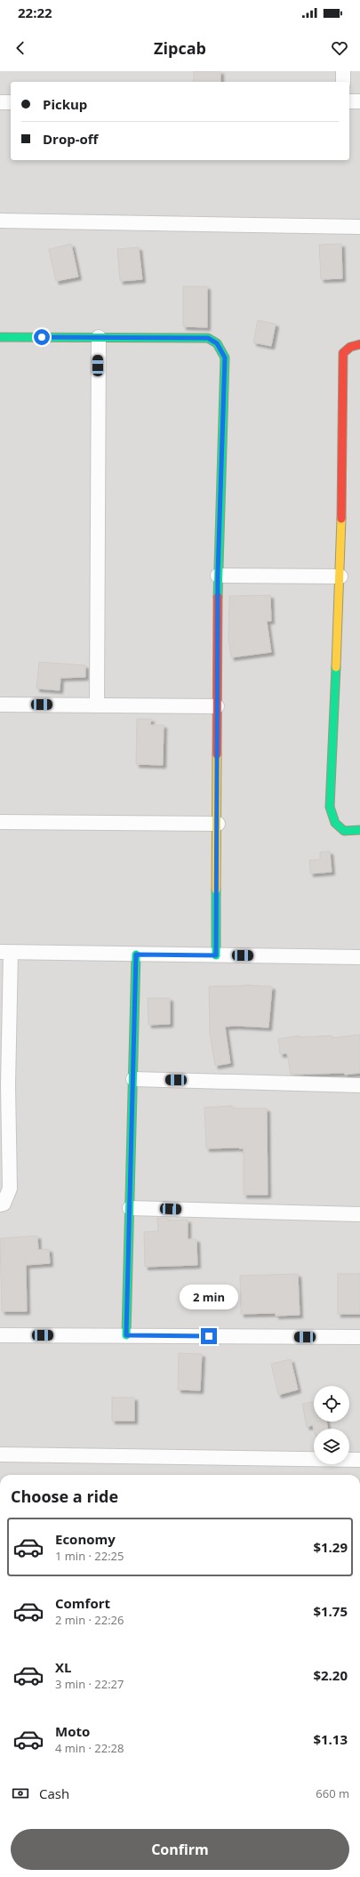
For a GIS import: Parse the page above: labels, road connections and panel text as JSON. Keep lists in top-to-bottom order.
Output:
{
  "page": {
    "status": "22:22",
    "header": "Zipcab",
    "banner": ["Pickup", "Drop-off"],
    "bubble": "2 min",
    "heading": "Choose a ride",
    "list": [
      {
        "name": "Economy",
        "note": "1 min · 22:25",
        "value": "$1.29"
      },
      {
        "name": "Comfort",
        "note": "2 min · 22:26",
        "value": "$1.75"
      },
      {
        "name": "XL",
        "note": "3 min · 22:27",
        "value": "$2.20"
      },
      {
        "name": "Moto",
        "note": "4 min · 22:28",
        "value": "$1.13"
      }
    ],
    "pay": ["Cash", "660 m"],
    "buttons": "Confirm"
  }
}
